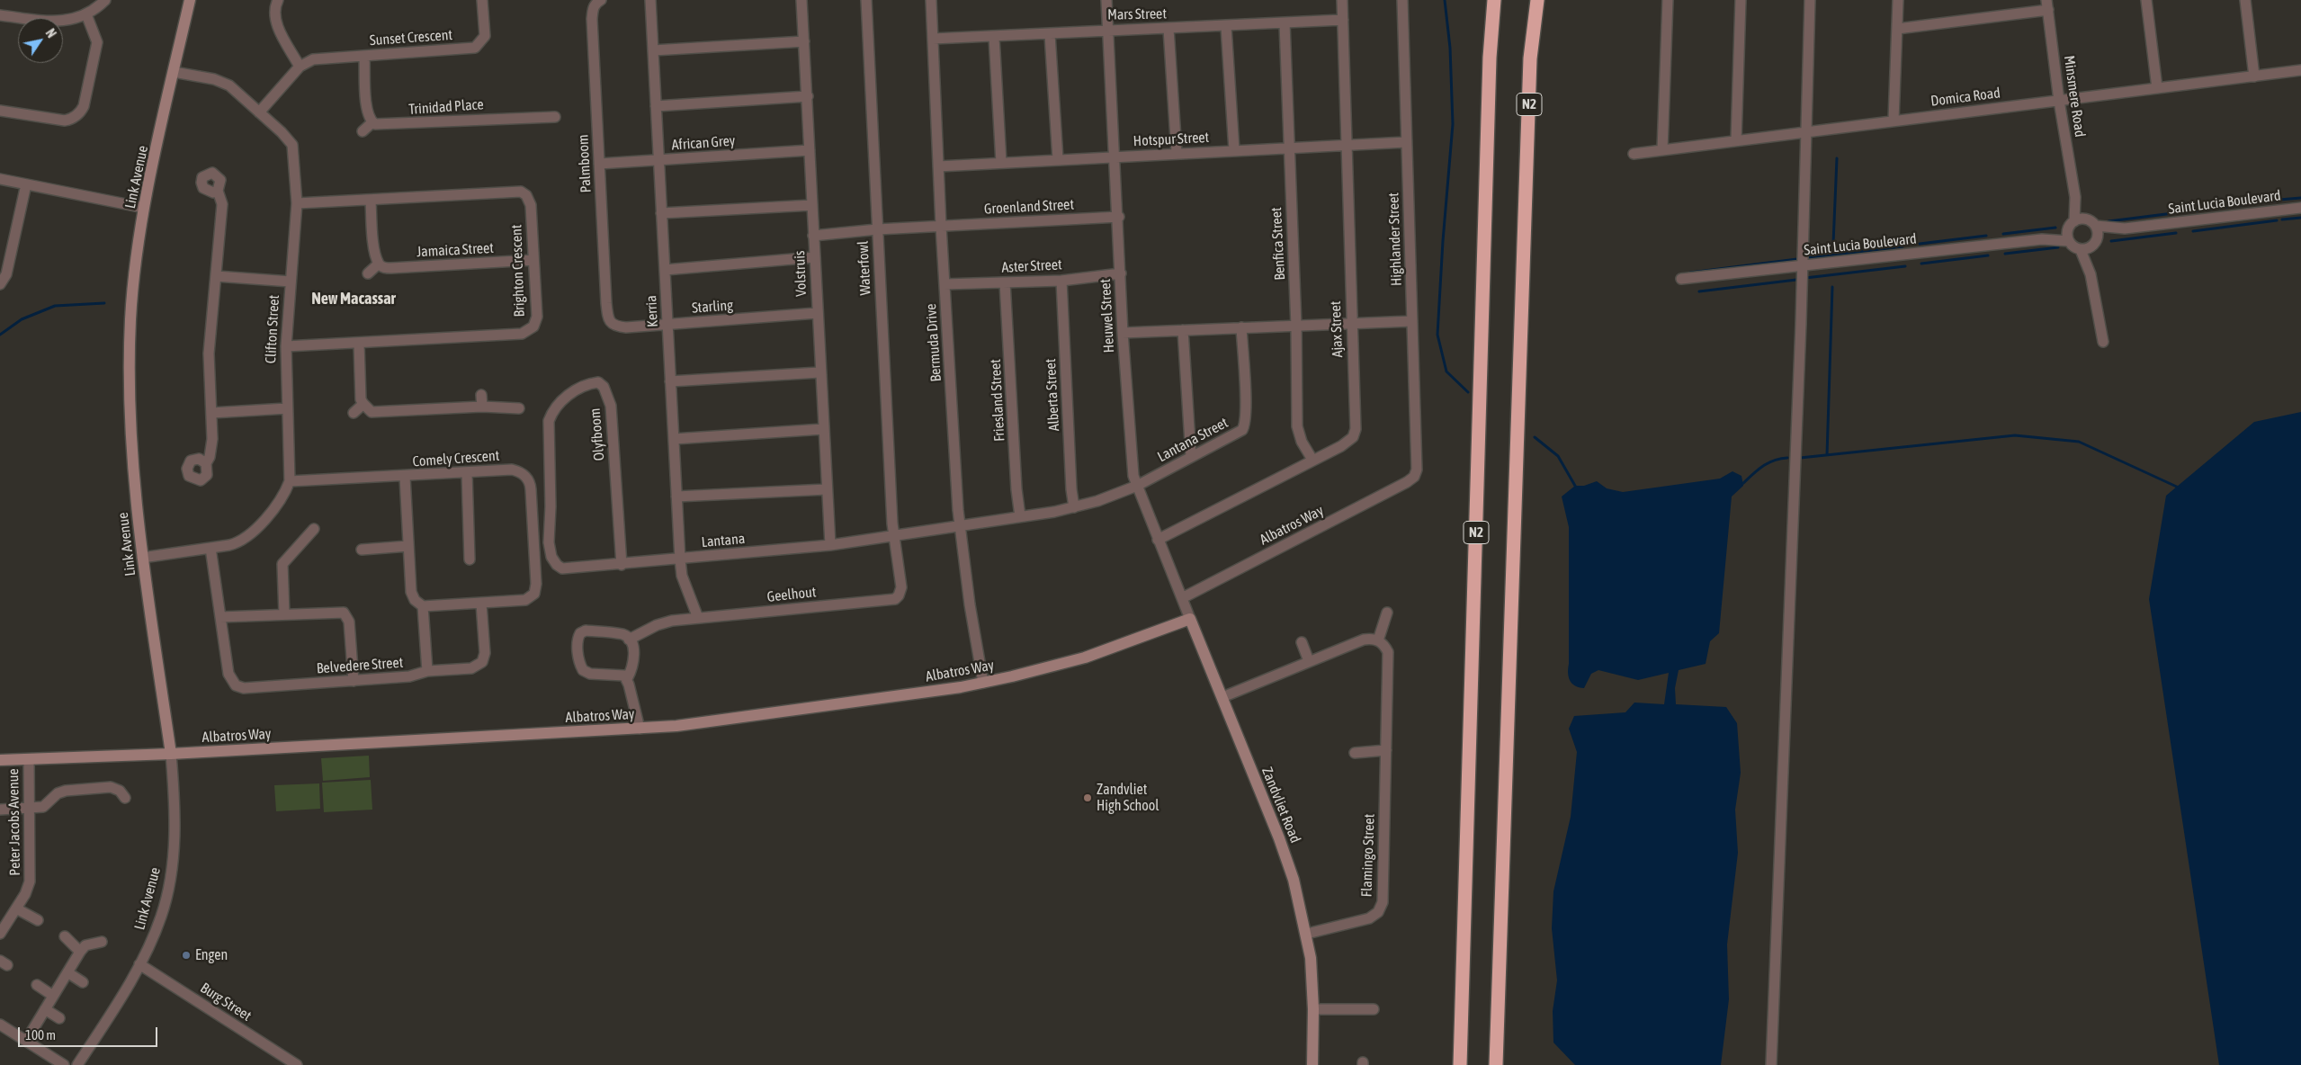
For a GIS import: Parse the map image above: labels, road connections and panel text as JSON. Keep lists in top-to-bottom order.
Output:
{
  "streets": {
    "highway": ["N2"],
    "street": [
      "Mars Street",
      "Sunset Crescent",
      "Minsmere Road",
      "Domica Road",
      "Trinidad Place",
      "Hotspur Street",
      "African Grey",
      "Palmboom",
      "Link Avenue",
      "Saint Lucia Boulevard",
      "Groenland Street",
      "Highlander Street",
      "Benfica Street",
      "Jamaica Street",
      "Aster Street",
      "Waterfowl",
      "Brighton Crescent",
      "Volstruis",
      "Starling",
      "Kerria",
      "Heuwel Street",
      "Clifton Street",
      "Ajax Street",
      "Bermuda Drive",
      "Alberta Street",
      "Friesland Street",
      "Olyfboom",
      "Lantana Street",
      "Comely Crescent",
      "Albatros Way",
      "Lantana",
      "Geelhout",
      "Belvedere Street",
      "Zandvliet Road",
      "Peter Jacobs Avenue",
      "Flamingo Street",
      "Burg Street"
    ]
  },
  "crossings": [
    ["Mars Street", "Benfica Street"],
    ["Mars Street", "Heuwel Street"],
    ["Mars Street", "Ajax Street"],
    ["Mars Street", "Bermuda Drive"],
    ["Sunset Crescent", "Clifton Street"],
    ["Minsmere Road", "Domica Road"],
    ["Minsmere Road", "Saint Lucia Boulevard"],
    ["Hotspur Street", "Highlander Street"],
    ["Hotspur Street", "Benfica Street"],
    ["Hotspur Street", "Heuwel Street"],
    ["Hotspur Street", "Ajax Street"],
    ["Hotspur Street", "Bermuda Drive"],
    ["African Grey", "Palmboom"],
    ["African Grey", "Volstruis"],
    ["African Grey", "Kerria"],
    ["Palmboom", "Starling"],
    ["Link Avenue", "Clifton Street"],
    ["Link Avenue", "Albatros Way"],
    ["Link Avenue", "Burg Street"],
    ["Groenland Street", "Waterfowl"],
    ["Groenland Street", "Volstruis"],
    ["Groenland Street", "Heuwel Street"],
    ["Groenland Street", "Bermuda Drive"],
    ["Highlander Street", "Albatros Way"],
    ["Benfica Street", "Ajax Street"],
    ["Jamaica Street", "Brighton Crescent"],
    ["Aster Street", "Heuwel Street"],
    ["Aster Street", "Bermuda Drive"],
    ["Aster Street", "Alberta Street"],
    ["Aster Street", "Friesland Street"],
    ["Waterfowl", "Lantana"],
    ["Waterfowl", "Geelhout"],
    ["Brighton Crescent", "Clifton Street"],
    ["Volstruis", "Starling"],
    ["Volstruis", "Lantana"],
    ["Starling", "Kerria"],
    ["Kerria", "Lantana"],
    ["Kerria", "Geelhout"],
    ["Heuwel Street", "Ajax Street"],
    ["Heuwel Street", "Lantana Street"],
    ["Heuwel Street", "Albatros Way"],
    ["Heuwel Street", "Zandvliet Road"],
    ["Clifton Street", "Comely Crescent"],
    ["Clifton Street", "Belvedere Street"],
    ["Bermuda Drive", "Albatros Way"],
    ["Bermuda Drive", "Lantana"],
    ["Alberta Street", "Lantana Street"],
    ["Friesland Street", "Lantana Street"],
    ["Friesland Street", "Lantana"],
    ["Olyfboom", "Lantana"],
    ["Lantana Street", "Lantana"],
    ["Comely Crescent", "Belvedere Street"],
    ["Albatros Way", "Zandvliet Road"],
    ["Albatros Way", "Peter Jacobs Avenue"],
    ["Lantana", "Geelhout"],
    ["Zandvliet Road", "Flamingo Street"]
  ],
  "districts": ["New Macassar"],
  "places": ["Zandvliet High School", "Engen"],
  "scale_bar": "100 m",
  "north": "top right"
}
